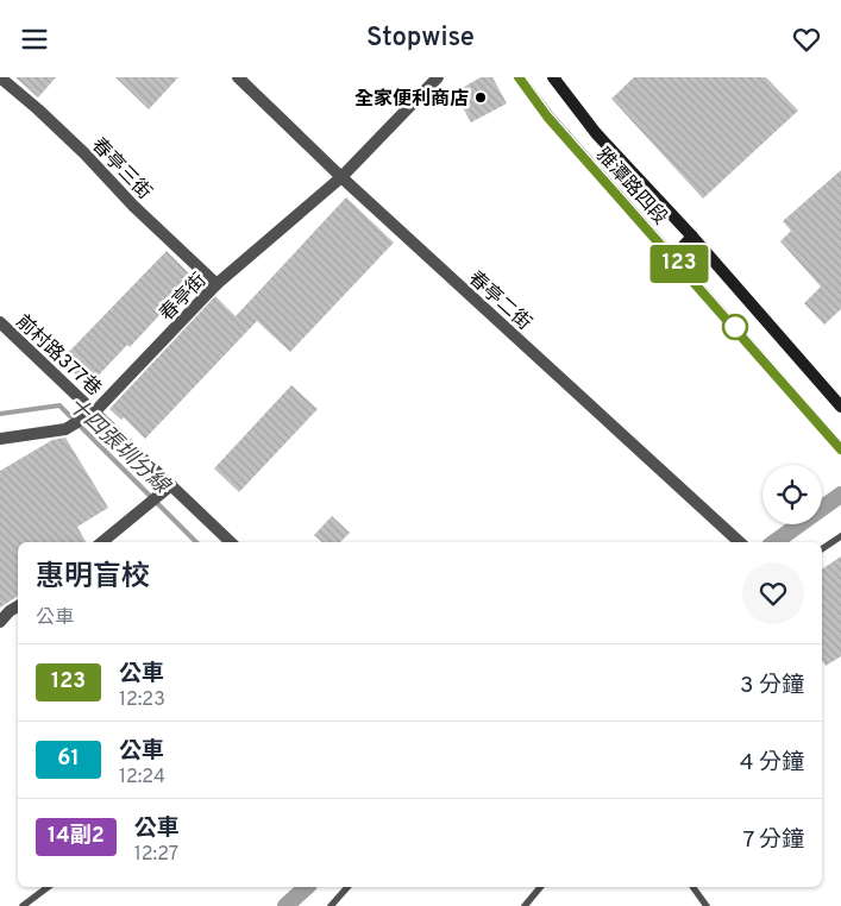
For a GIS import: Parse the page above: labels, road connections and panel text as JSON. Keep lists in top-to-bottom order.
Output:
{
  "streets": {
    "street": [
      "春亭三街",
      "雅潭路四段",
      "春亭街",
      "春亭二街",
      "前村路377巷"
    ]
  },
  "crossings": [
    ["春亭三街", "春亭街"],
    ["春亭街", "春亭二街"],
    ["春亭街", "前村路377巷"]
  ],
  "water": ["十四張圳分線"],
  "places": ["全家便利商店"],
  "lines": ["bus line 123"],
  "page": {
    "header": "Stopwise",
    "on_map": "123",
    "heading": ["惠明盲校", "公車"],
    "list": [
      {
        "mark": "123",
        "name": "公車",
        "note": "12:23",
        "value": "3 分鐘"
      },
      {
        "mark": "61",
        "name": "公車",
        "note": "12:24",
        "value": "4 分鐘"
      },
      {
        "mark": "14副2",
        "name": "公車",
        "note": "12:27",
        "value": "7 分鐘"
      }
    ]
  }
}
